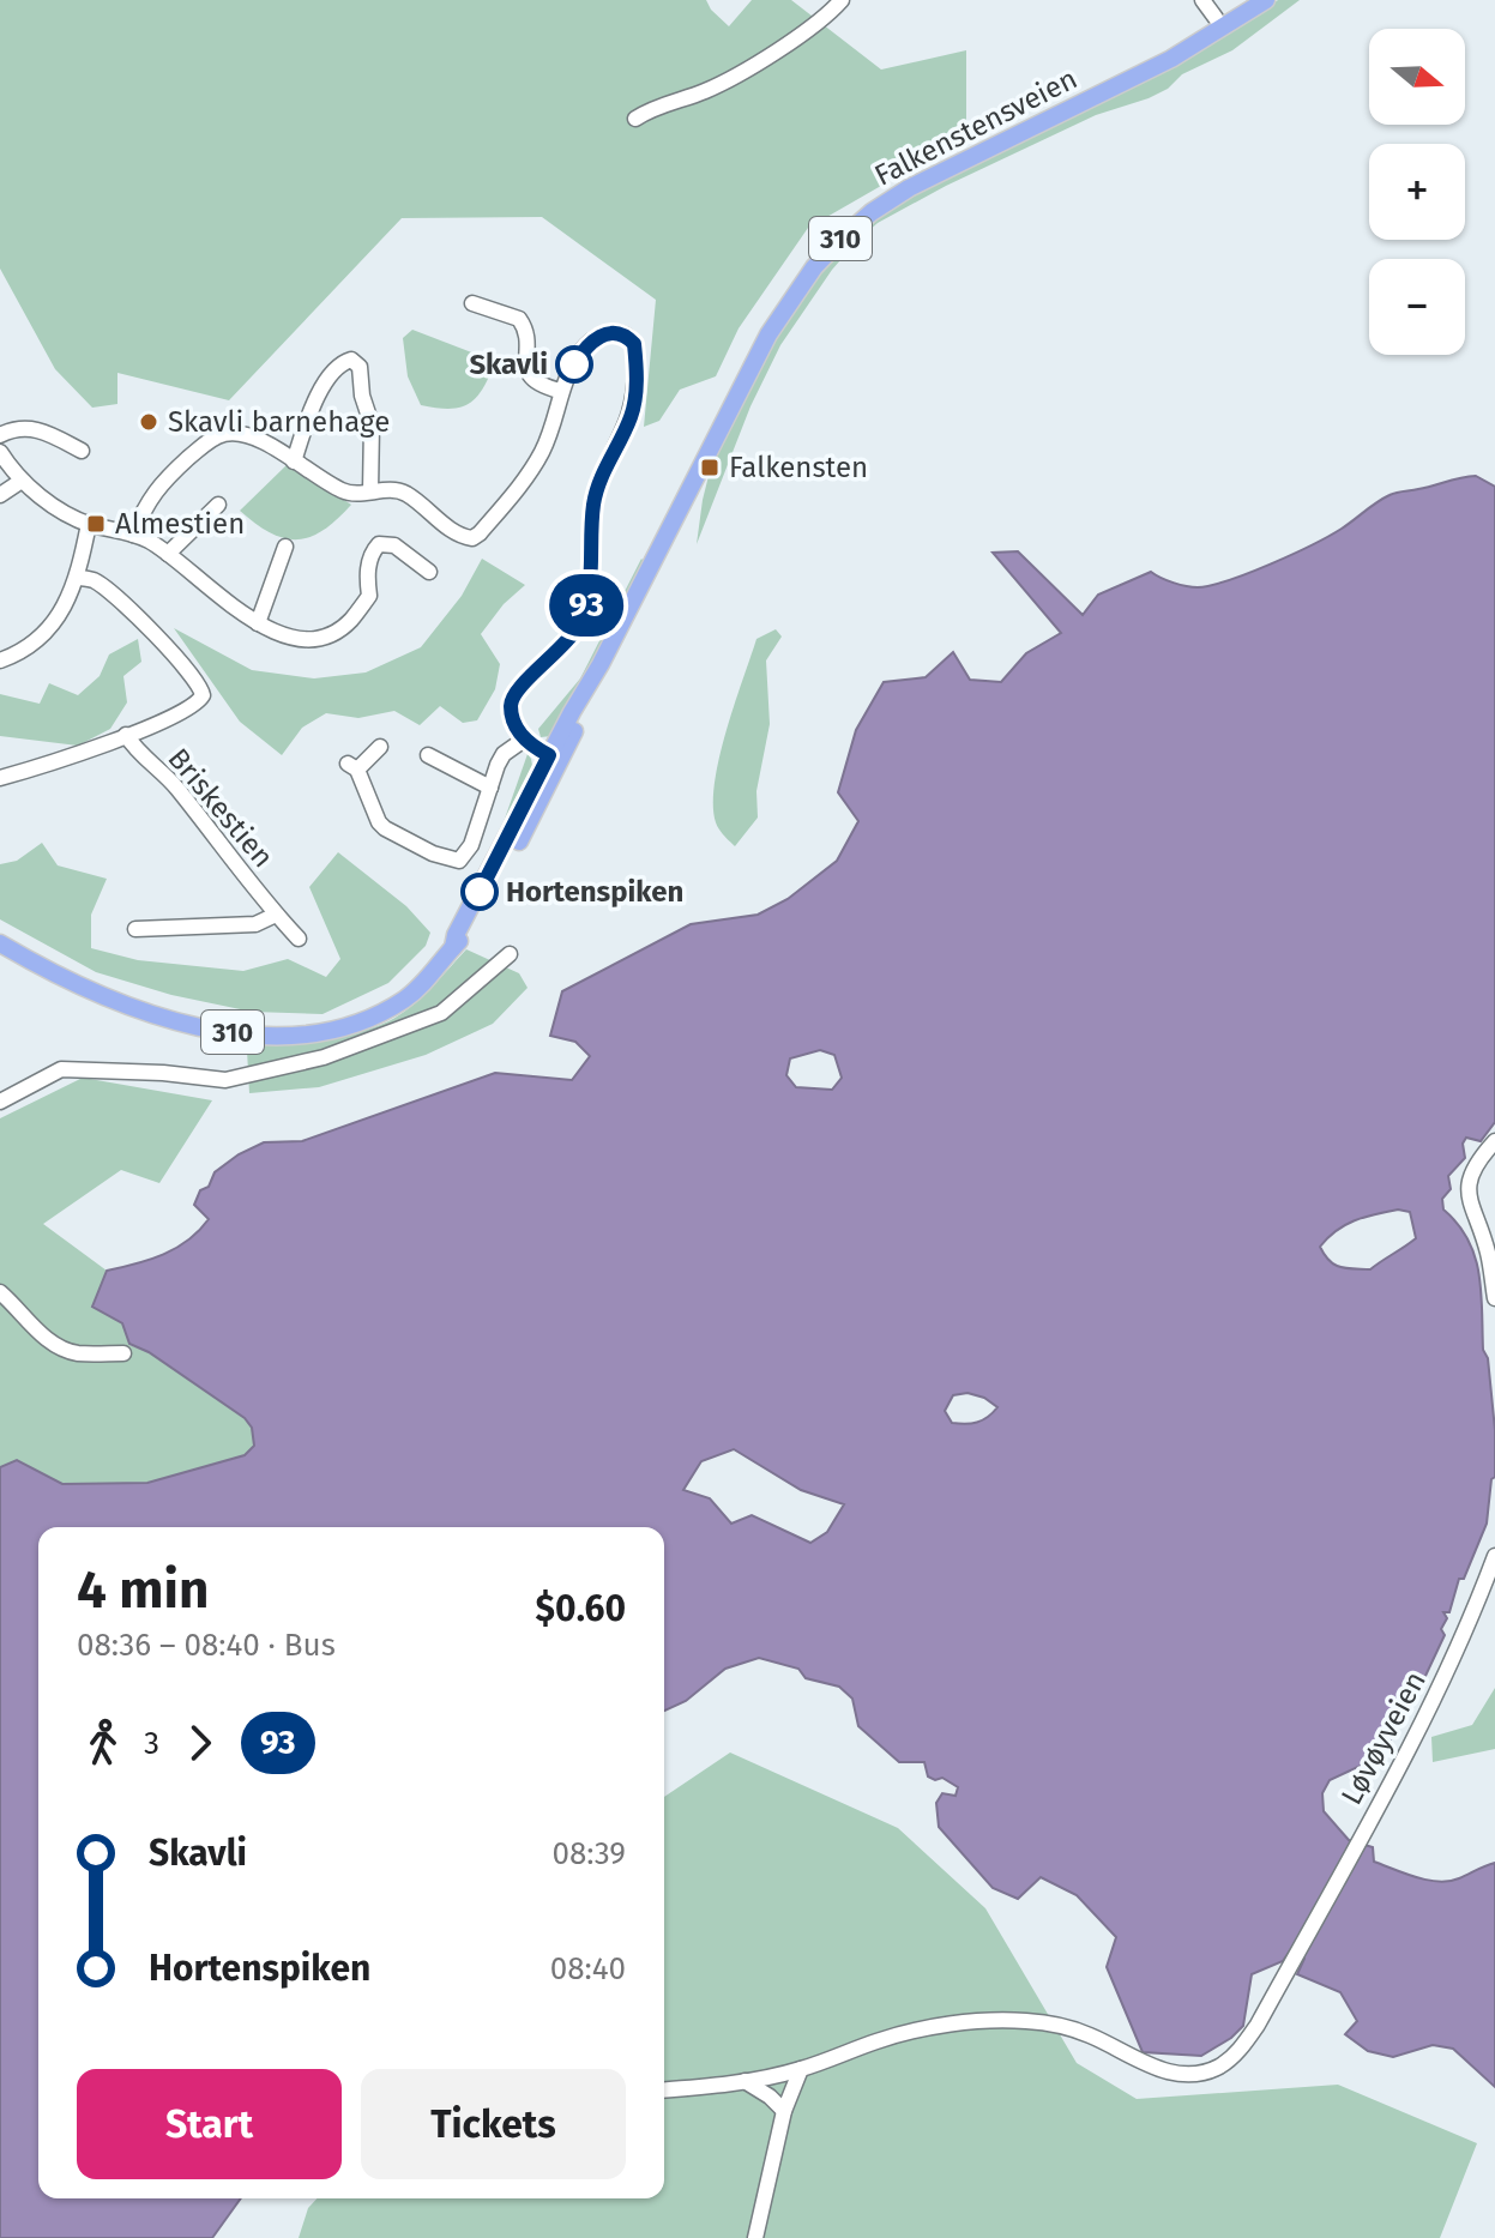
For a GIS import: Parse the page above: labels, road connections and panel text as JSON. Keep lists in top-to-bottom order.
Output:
{
  "streets": {
    "main road": ["Falkenstensveien", "310"],
    "street": ["Briskestien", "Løvøyveien"]
  },
  "places": {
    "other": ["Skavli", "Skavli barnehage", "Hortenspiken"],
    "transit": ["Falkensten", "Almestien"]
  },
  "lines": ["bus line 93"],
  "north": "right",
  "page": {
    "on_map": "93",
    "map_buttons": ["+", "−"],
    "heading": ["4 min", "08:36 – 08:40 · Bus", "$0.60"],
    "legs": ["3", "93"],
    "list": [
      {
        "name": "Skavli",
        "value": "08:39"
      },
      {
        "name": "Hortenspiken",
        "value": "08:40"
      }
    ],
    "buttons": ["Start", "Tickets"]
  }
}
